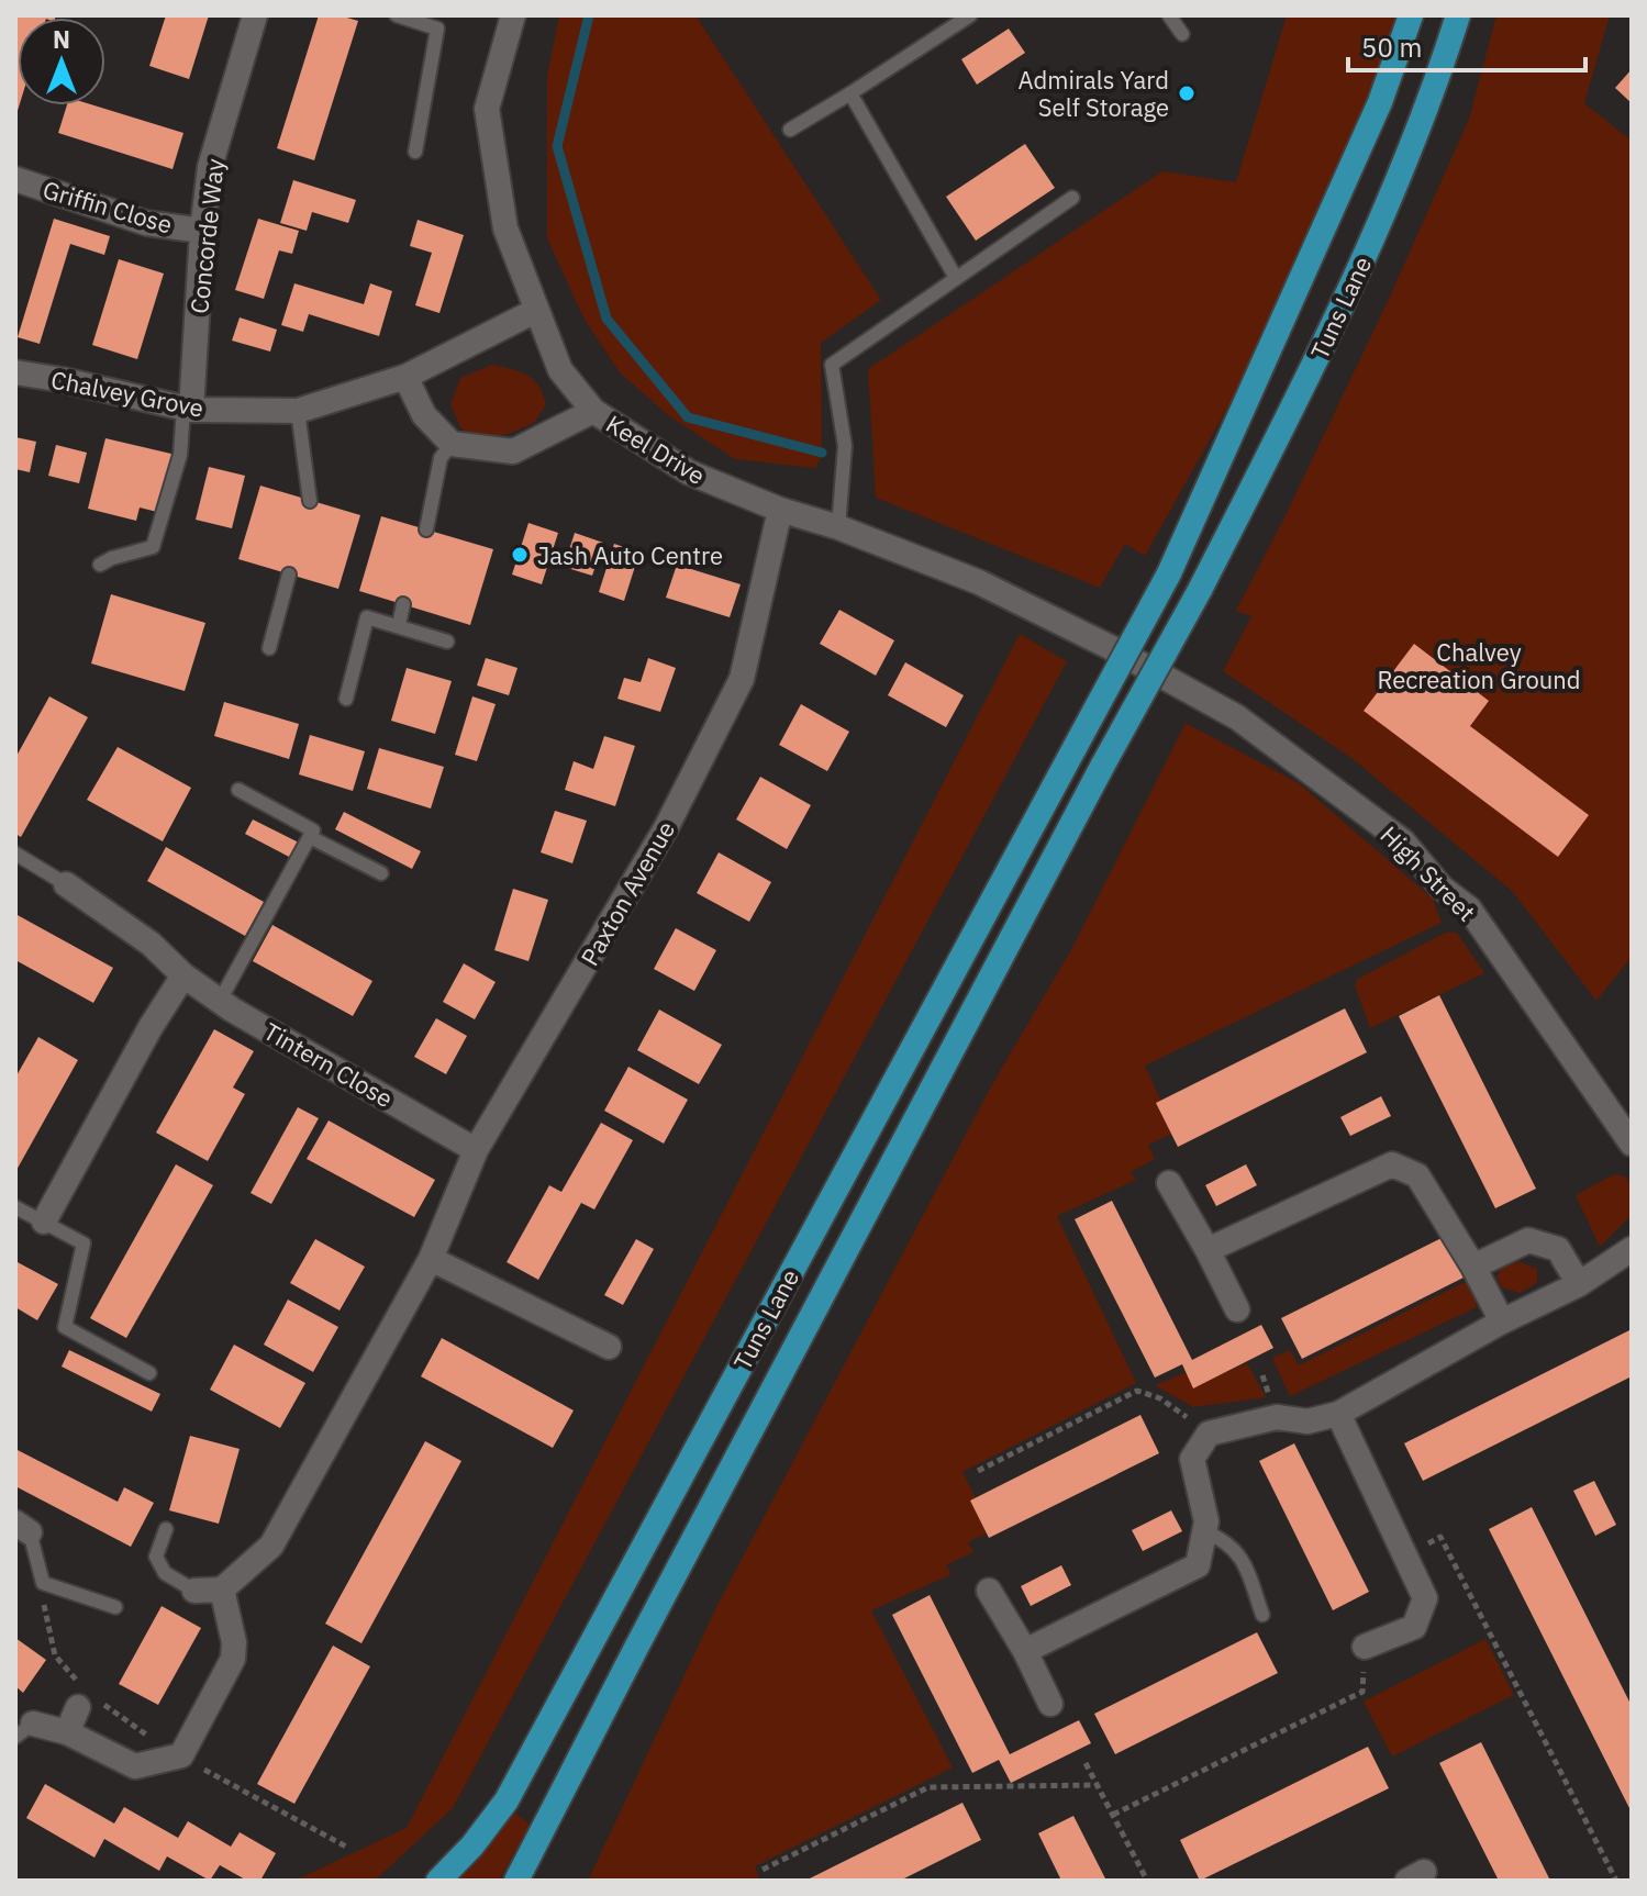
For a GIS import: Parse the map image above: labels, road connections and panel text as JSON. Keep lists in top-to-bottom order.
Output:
{
  "streets": {
    "main road": ["Tuns Lane"],
    "street": [
      "Griffin Close",
      "Concorde Way",
      "Chalvey Grove",
      "Keel Drive",
      "High Street",
      "Paxton Avenue",
      "Tintern Close"
    ]
  },
  "crossings": [
    ["Griffin Close", "Concorde Way"],
    ["Concorde Way", "Chalvey Grove"],
    ["Chalvey Grove", "Keel Drive"],
    ["Keel Drive", "High Street"],
    ["Keel Drive", "Paxton Avenue"],
    ["Paxton Avenue", "Tintern Close"]
  ],
  "parks": ["Chalvey Recreation Ground"],
  "places": ["Admirals Yard Self Storage", "Jash Auto Centre"],
  "scale_bar": "50 m",
  "north": "top"
}
